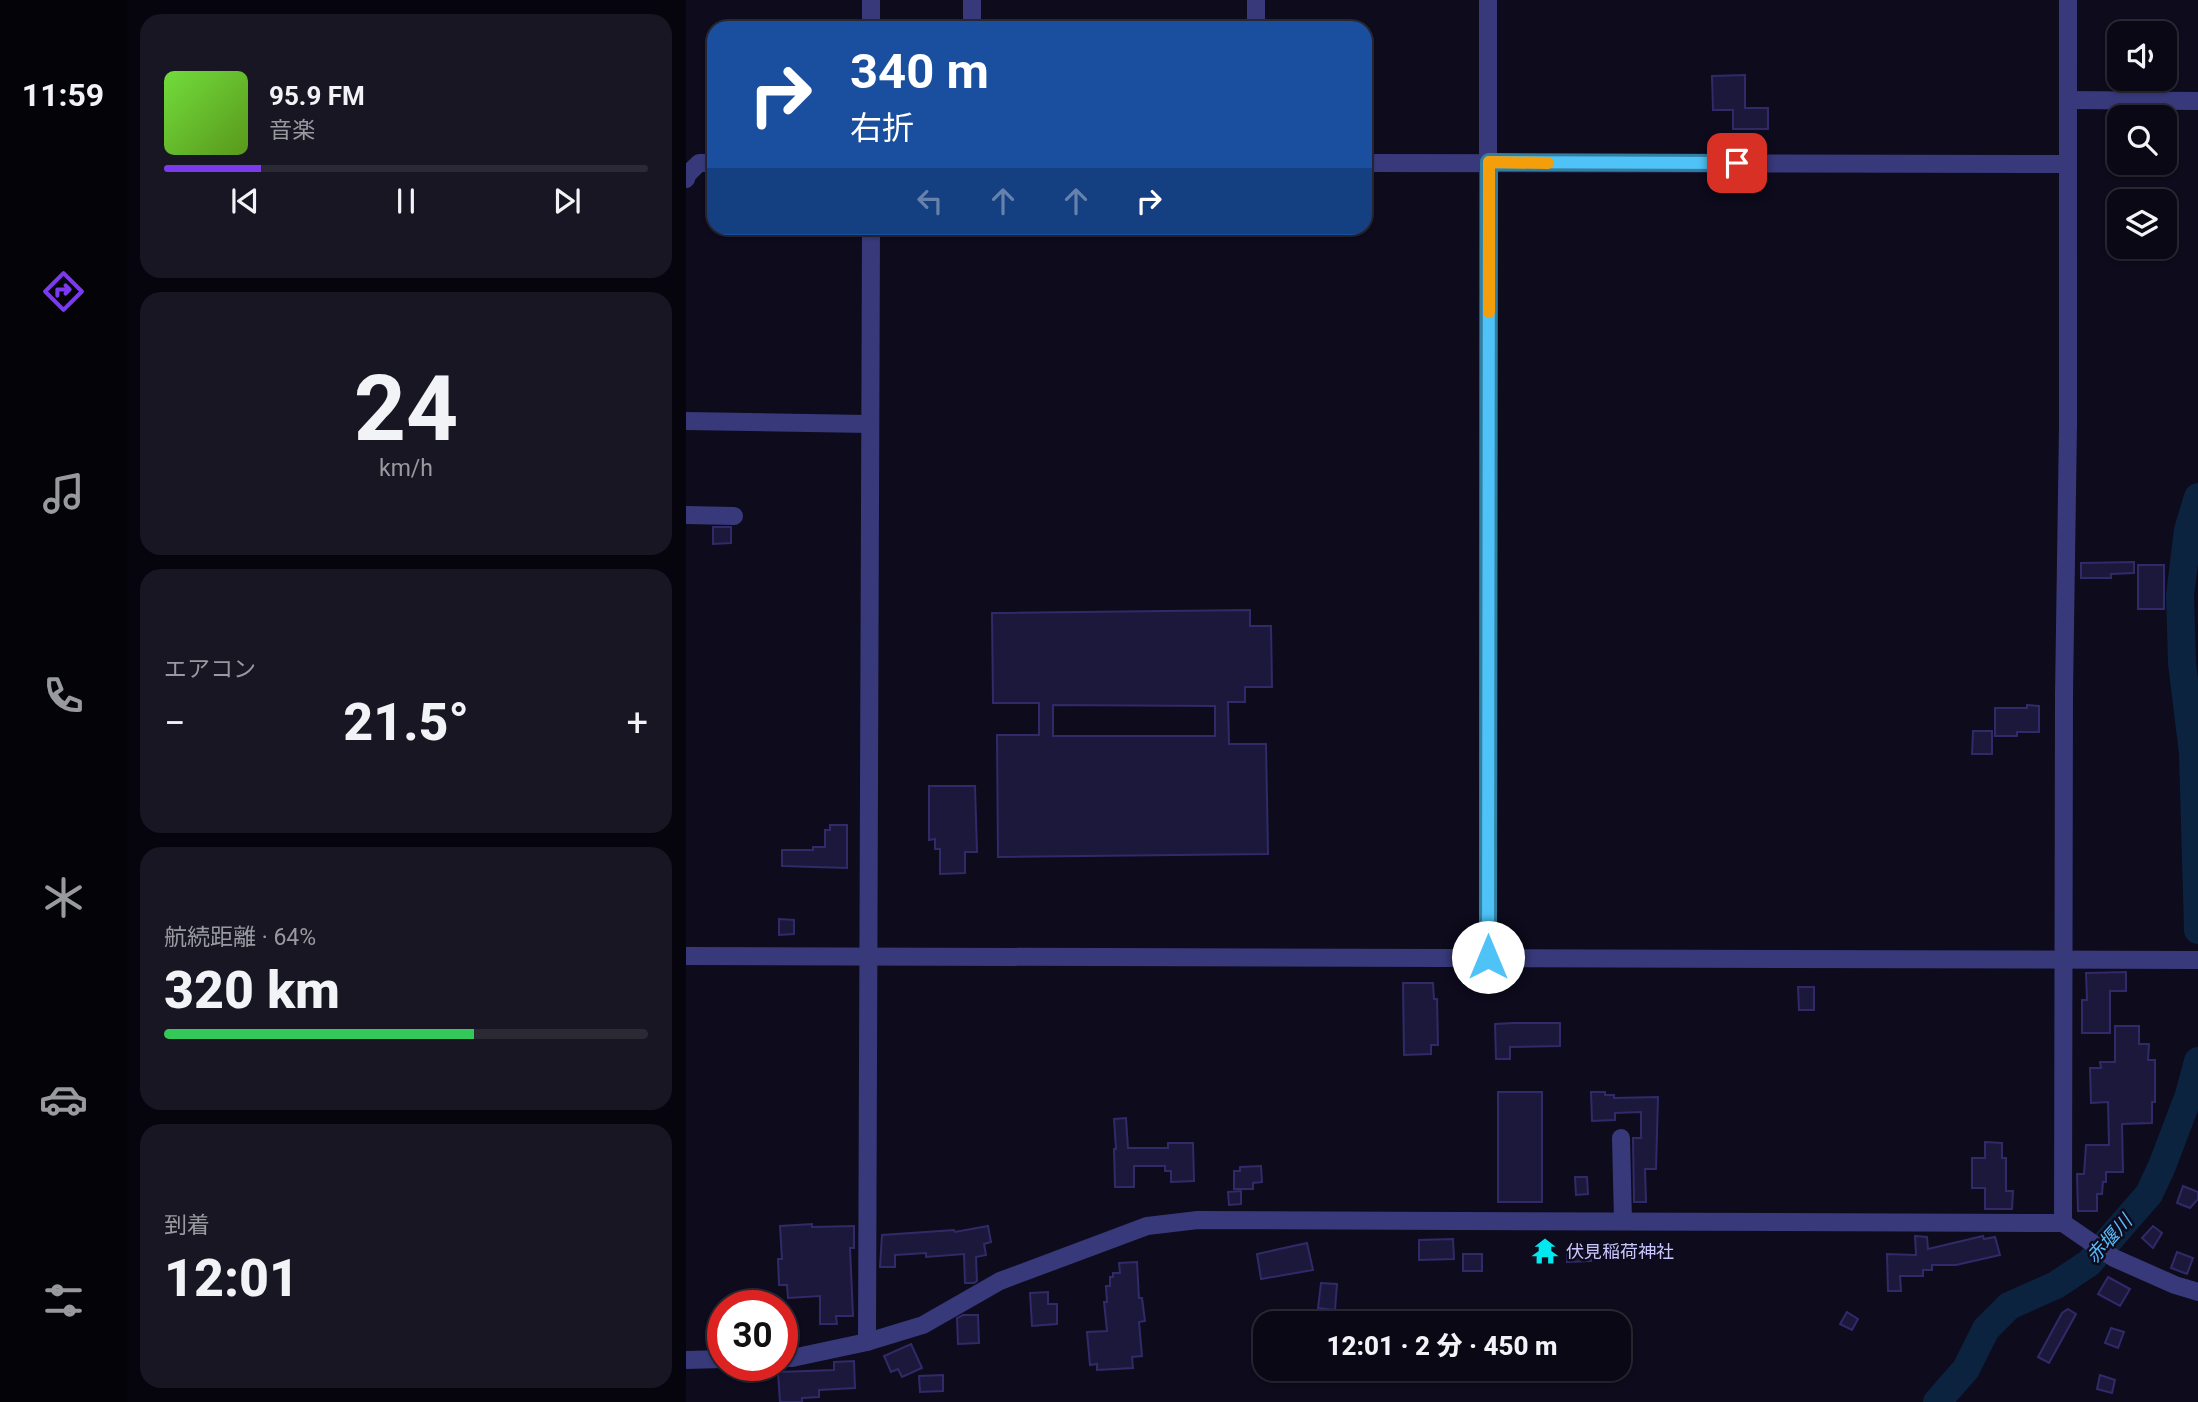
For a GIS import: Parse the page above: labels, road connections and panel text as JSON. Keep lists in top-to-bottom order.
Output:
{
  "water": ["赤堰川"],
  "places": {
    "temple": ["伏見稲荷神社"]
  },
  "page": {
    "tabs": "11:59",
    "turn": ["340 m", "右折"],
    "song": ["95.9 FM", "音楽"],
    "tile": [
      ["24", "km/h"],
      "エアコン",
      ["航続距離 · 64%", "320 km"],
      ["到着", "12:01"]
    ],
    "heat": ["−", "21.5°", "+"],
    "limit": "30",
    "trip": "12:01 · 2 分 · 450 m"
  }
}
